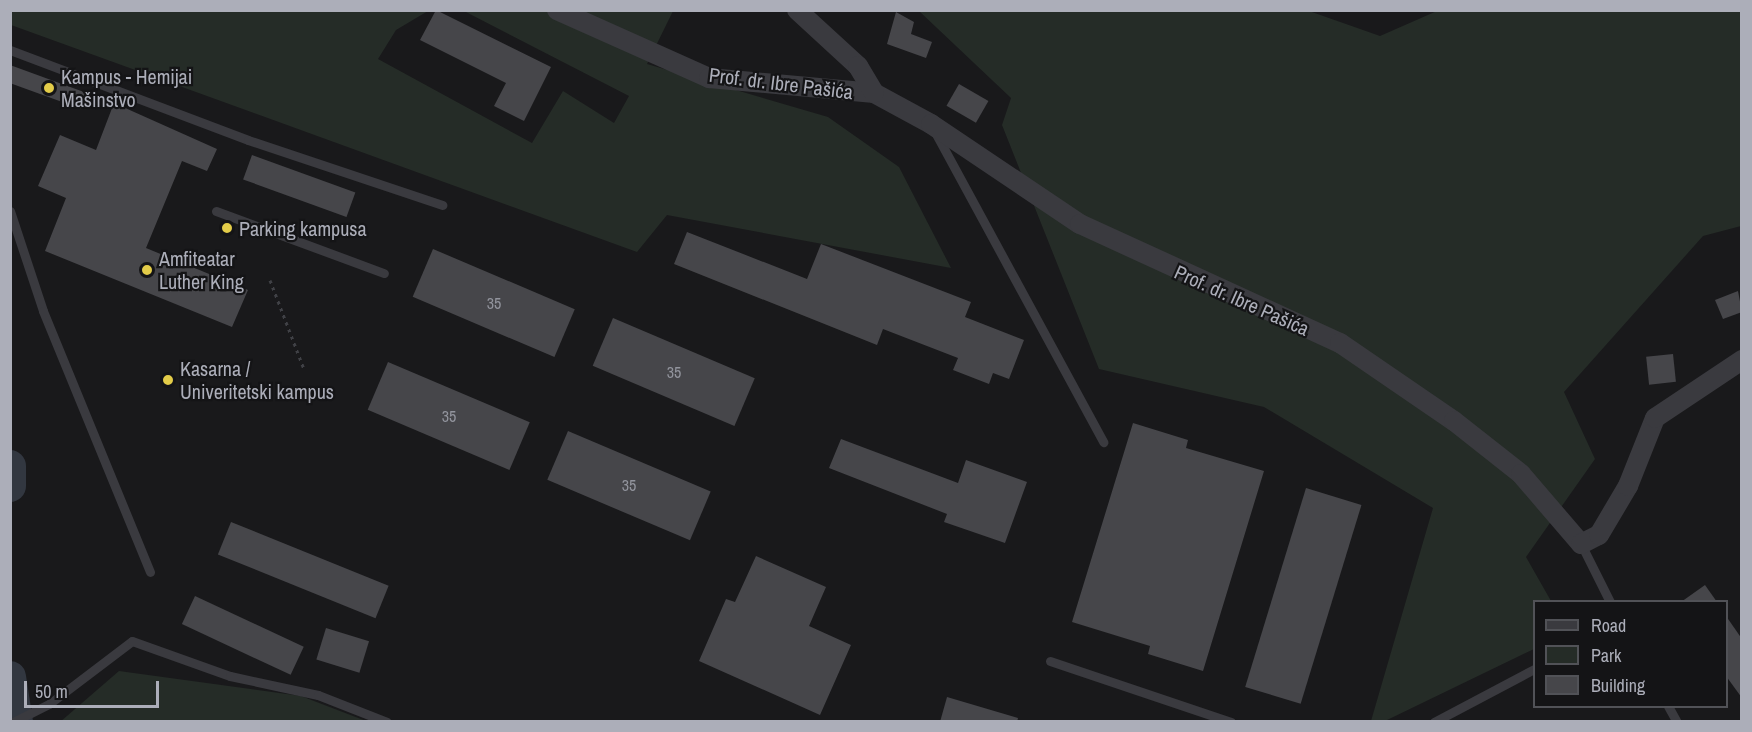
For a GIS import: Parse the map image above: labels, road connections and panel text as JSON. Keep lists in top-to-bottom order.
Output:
{
  "streets": {
    "street": ["Prof. dr. Ibre Pašića"]
  },
  "places": [
    "Kampus - Hemijai Mašinstvo",
    "Parking kampusa",
    "Amfiteatar Luther King",
    "Kasarna / Univeritetski kampus"
  ],
  "house_numbers": [
    "35",
    "35",
    "35",
    "35"
  ],
  "legend": ["Road", "Park", "Building"],
  "scale_bar": "50 m"
}
